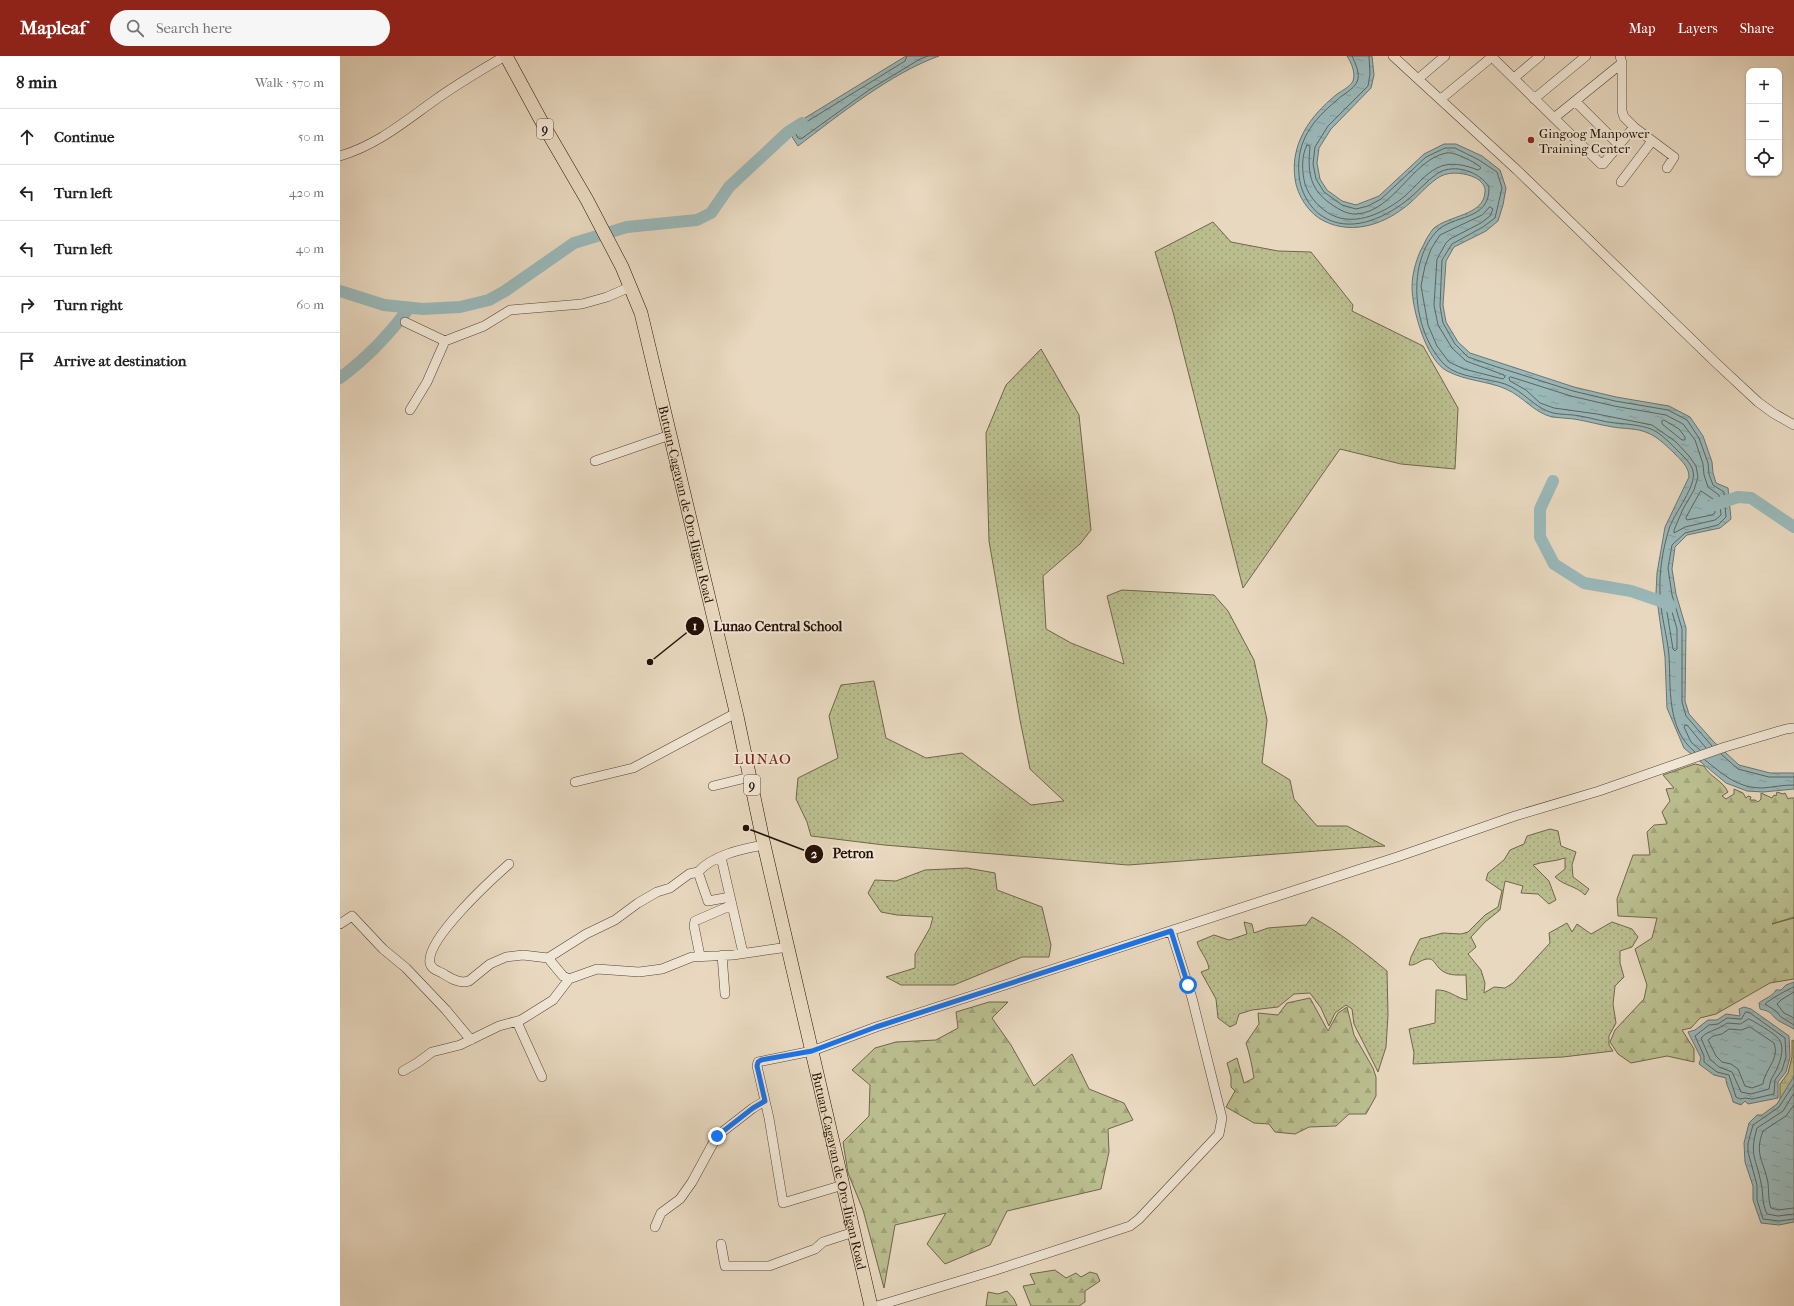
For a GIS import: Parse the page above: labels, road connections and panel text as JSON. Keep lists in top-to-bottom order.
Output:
{
  "streets": {
    "highway": ["9", "Butuan-Cagayan de Oro-Iligan Road"]
  },
  "districts": ["LUNAO"],
  "places": ["Gingoog Manpower Training Center", "Lunao Central School", "Petron"],
  "page": {
    "header": "Mapleaf",
    "search": "Search here",
    "nav": ["Map", "Layers", "Share"],
    "heading": ["8 min", "Walk · 570 m"],
    "map_buttons": ["+", "−"],
    "list": [
      ["Continue", "50 m"],
      ["Turn left", "420 m"],
      ["Turn left", "40 m"],
      ["Turn right", "60 m"],
      "Arrive at destination"
    ]
  }
}
